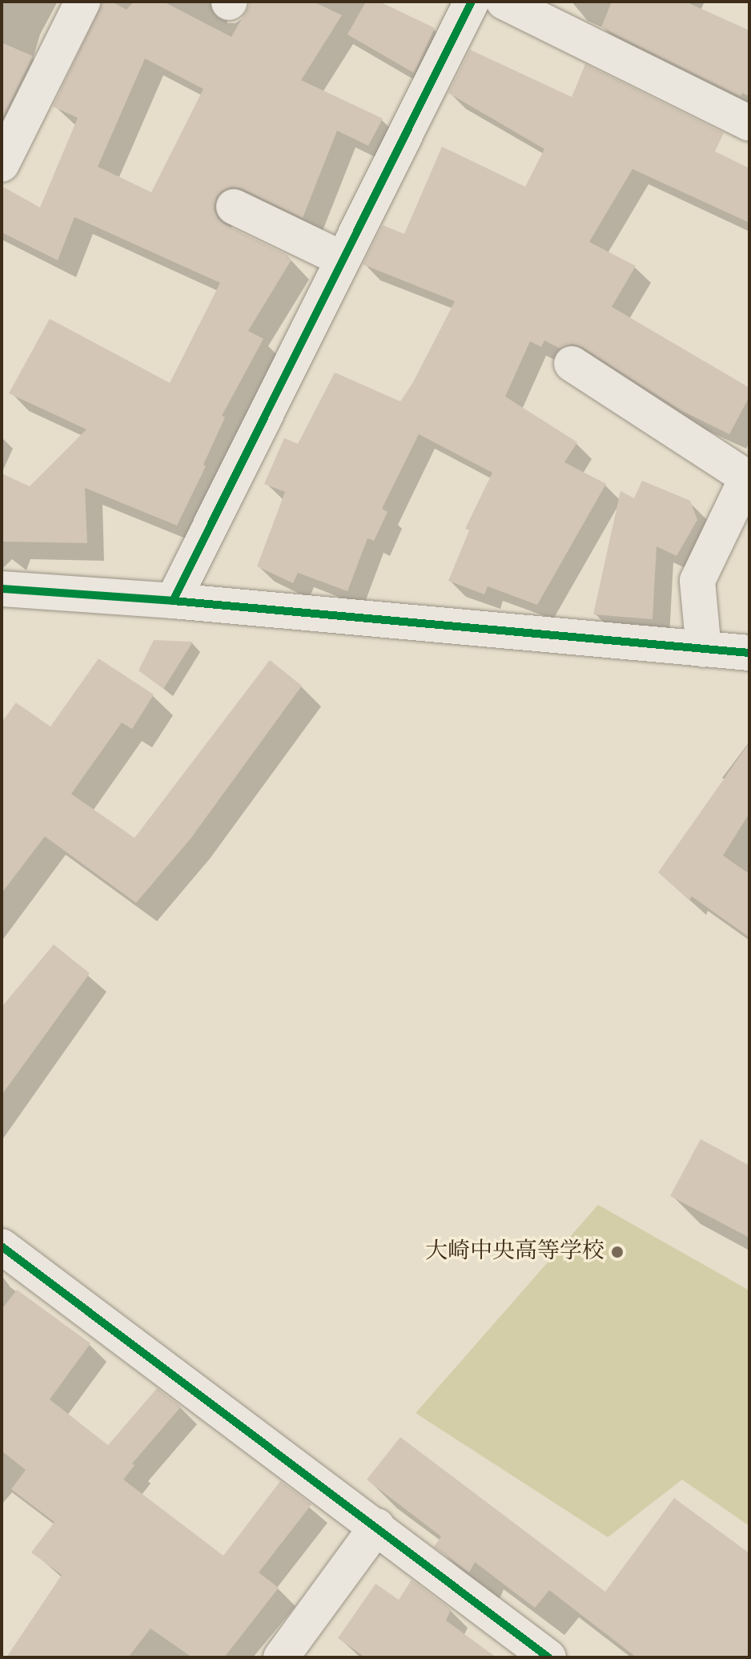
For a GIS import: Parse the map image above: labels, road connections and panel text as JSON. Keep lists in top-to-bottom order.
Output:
{
  "places": ["大崎中央高等学校"]
}
